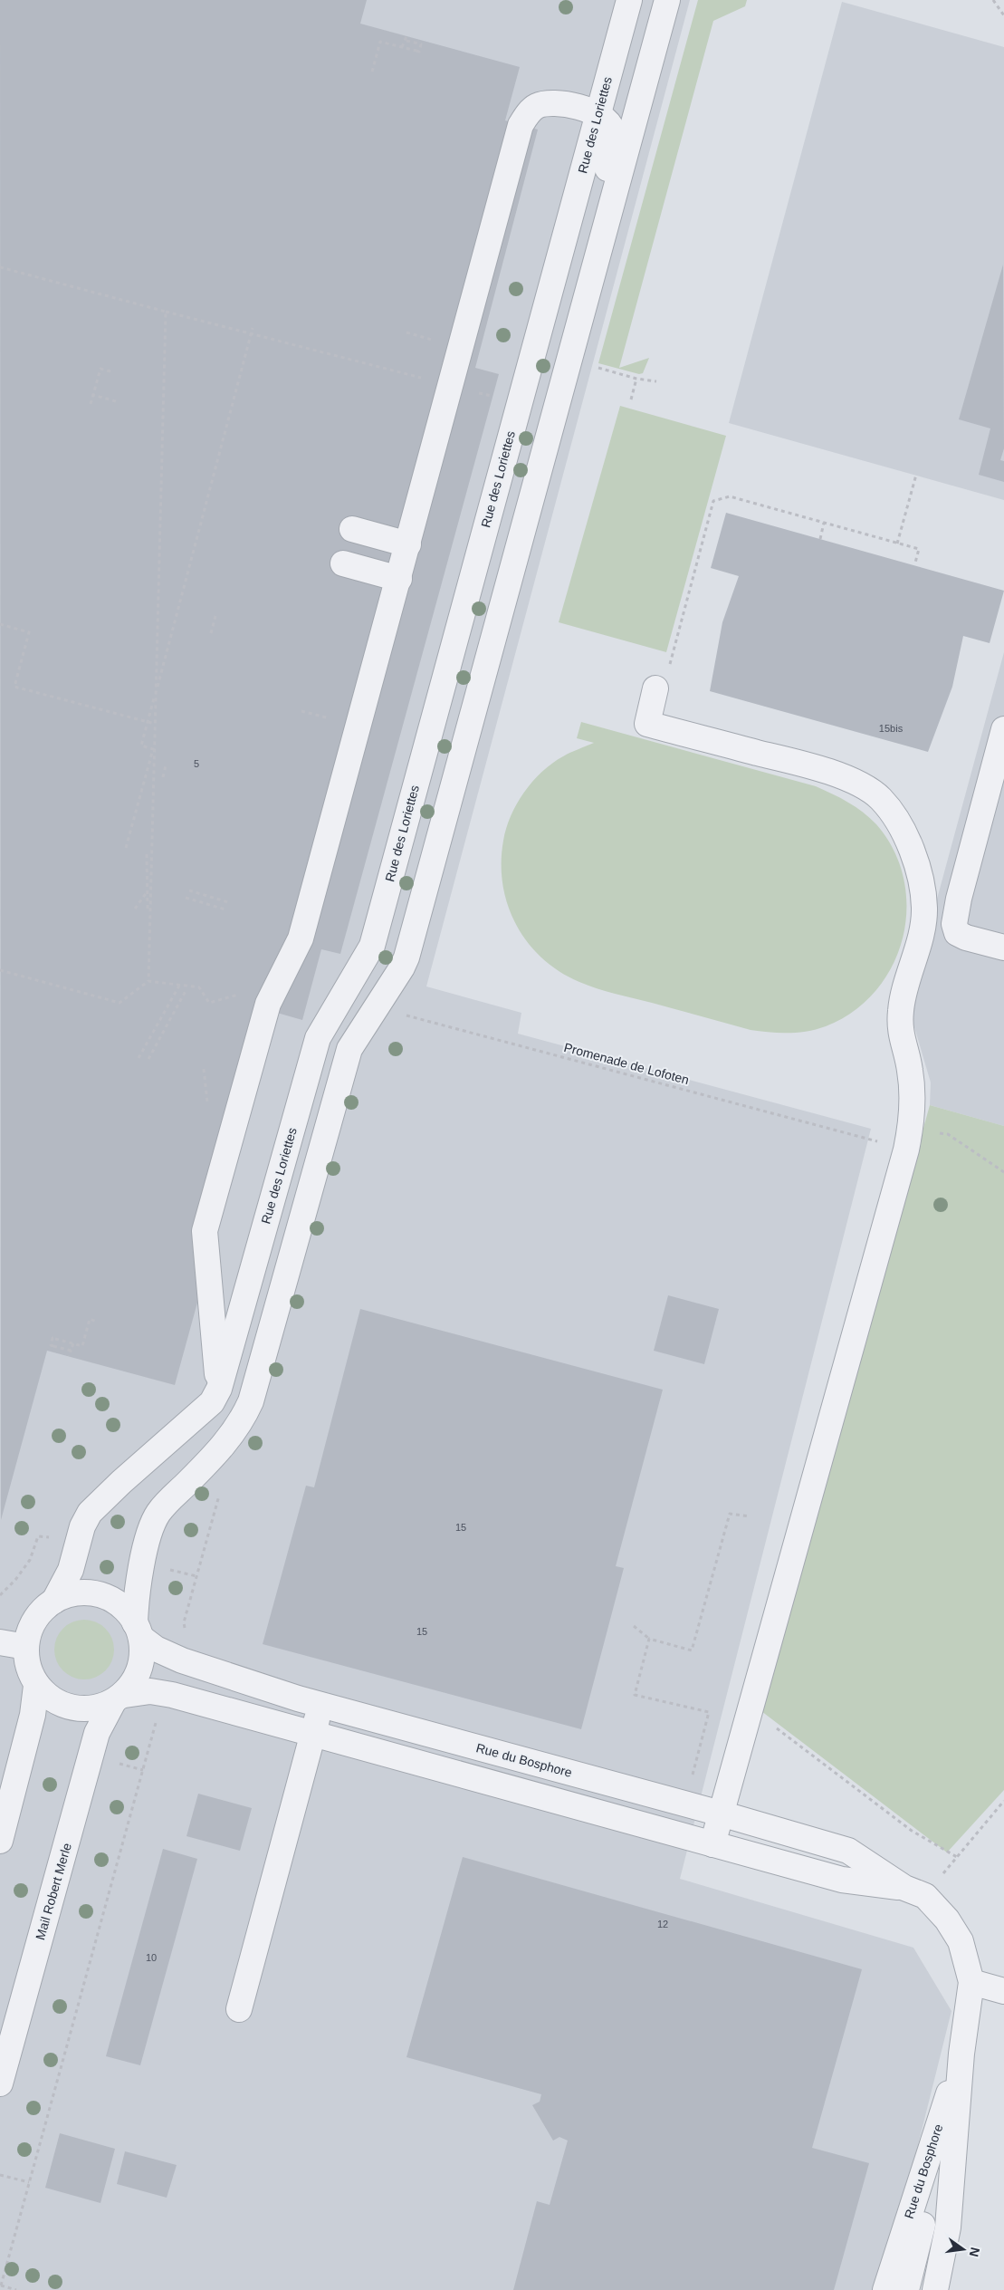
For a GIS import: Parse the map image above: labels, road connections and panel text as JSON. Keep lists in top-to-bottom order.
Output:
{
  "streets": {
    "street": ["Rue des Loriettes", "Rue du Bosphore", "Mail Robert Merle"],
    "path": ["Promenade de Lofoten"]
  },
  "crossings": [
    ["Rue des Loriettes", "Rue du Bosphore"],
    ["Rue des Loriettes", "Mail Robert Merle"],
    ["Rue du Bosphore", "Mail Robert Merle"]
  ],
  "house_numbers": [
    "15bis",
    "5",
    "15",
    "15",
    "12",
    "10"
  ],
  "north": "right"
}
